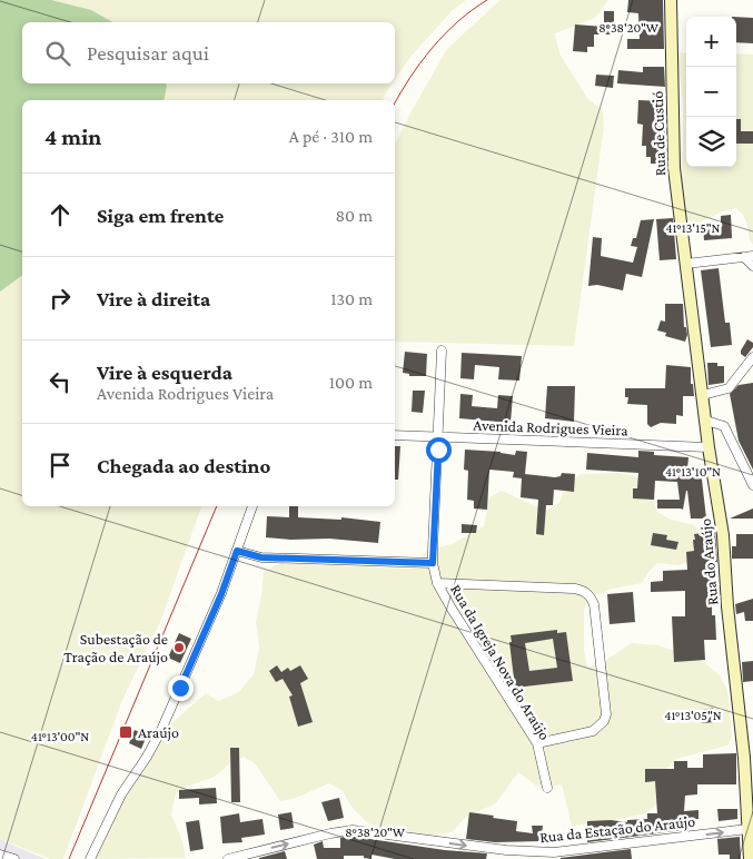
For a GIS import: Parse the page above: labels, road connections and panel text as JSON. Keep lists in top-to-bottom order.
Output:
{
  "streets": {
    "main road": ["Rua de Custió", "Rua do Araújo"],
    "street": ["Avenida Rodrigues Vieira", "Rua da Igreja Nova do Araújo", "Rua da Estação do Araújo"]
  },
  "crossings": [
    ["Rua de Custió", "Rua do Araújo"],
    ["Avenida Rodrigues Vieira", "Rua do Araújo"],
    ["Avenida Rodrigues Vieira", "Rua da Igreja Nova do Araújo"],
    ["Rua do Araújo", "Rua da Estação do Araújo"]
  ],
  "one_way": ["Rua da Estação do Araújo"],
  "places": {
    "other": ["Subestação de Tração de Araújo"],
    "transit": ["Araújo"]
  },
  "page": {
    "map_buttons": ["+", "−"],
    "search": "Pesquisar aqui",
    "heading": ["4 min", "A pé · 310 m"],
    "list": [
      ["Siga em frente", "80 m"],
      ["Vire à direita", "130 m"],
      ["Vire à esquerda", "Avenida Rodrigues Vieira", "100 m"],
      "Chegada ao destino"
    ]
  },
  "coordinates": [
    "8°38'20\"W",
    "41°13'15\"N",
    "41°13'10\"N",
    "41°13'05\"N",
    "41°13'00\"N"
  ]
}
